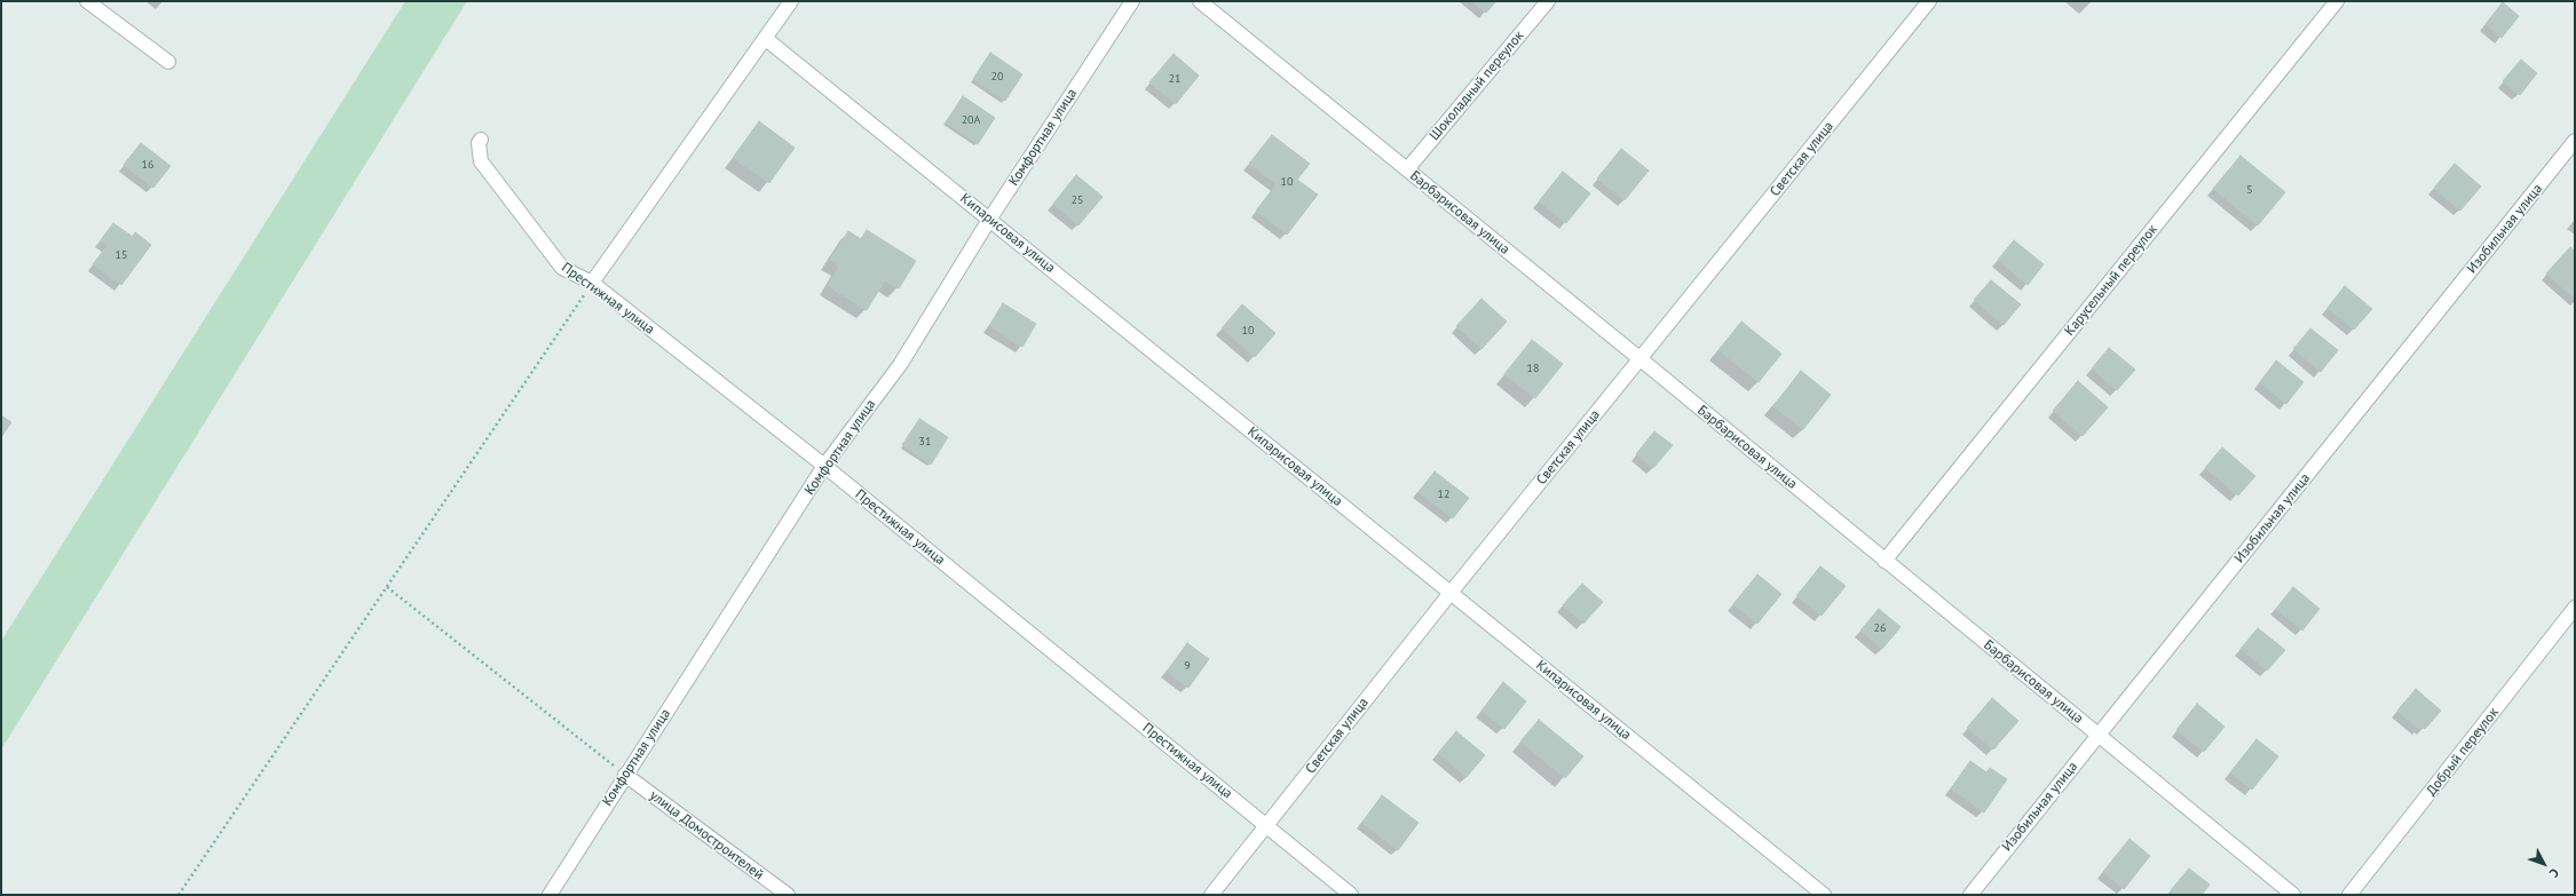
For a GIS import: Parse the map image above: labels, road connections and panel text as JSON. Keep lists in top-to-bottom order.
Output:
{
  "streets": {
    "street": [
      "Шоколадный переулок",
      "Комфортная улица",
      "Светская улица",
      "Барбарисовая улица",
      "Изобильная улица",
      "Кипарисовая улица",
      "Карусельный переулок",
      "Престижная улица",
      "Добрый переулок",
      "улица Домостроителей"
    ]
  },
  "crossings": [
    ["Шоколадный переулок", "Барбарисовая улица"],
    ["Комфортная улица", "Кипарисовая улица"],
    ["Комфортная улица", "Престижная улица"],
    ["Комфортная улица", "улица Домостроителей"],
    ["Светская улица", "Барбарисовая улица"],
    ["Светская улица", "Кипарисовая улица"],
    ["Светская улица", "Престижная улица"],
    ["Барбарисовая улица", "Изобильная улица"],
    ["Барбарисовая улица", "Карусельный переулок"]
  ],
  "house_numbers": [
    "20",
    "21",
    "20А",
    "16",
    "10",
    "5",
    "25",
    "15",
    "10",
    "18",
    "31",
    "12",
    "26",
    "9"
  ],
  "north": "bottom right"
}
